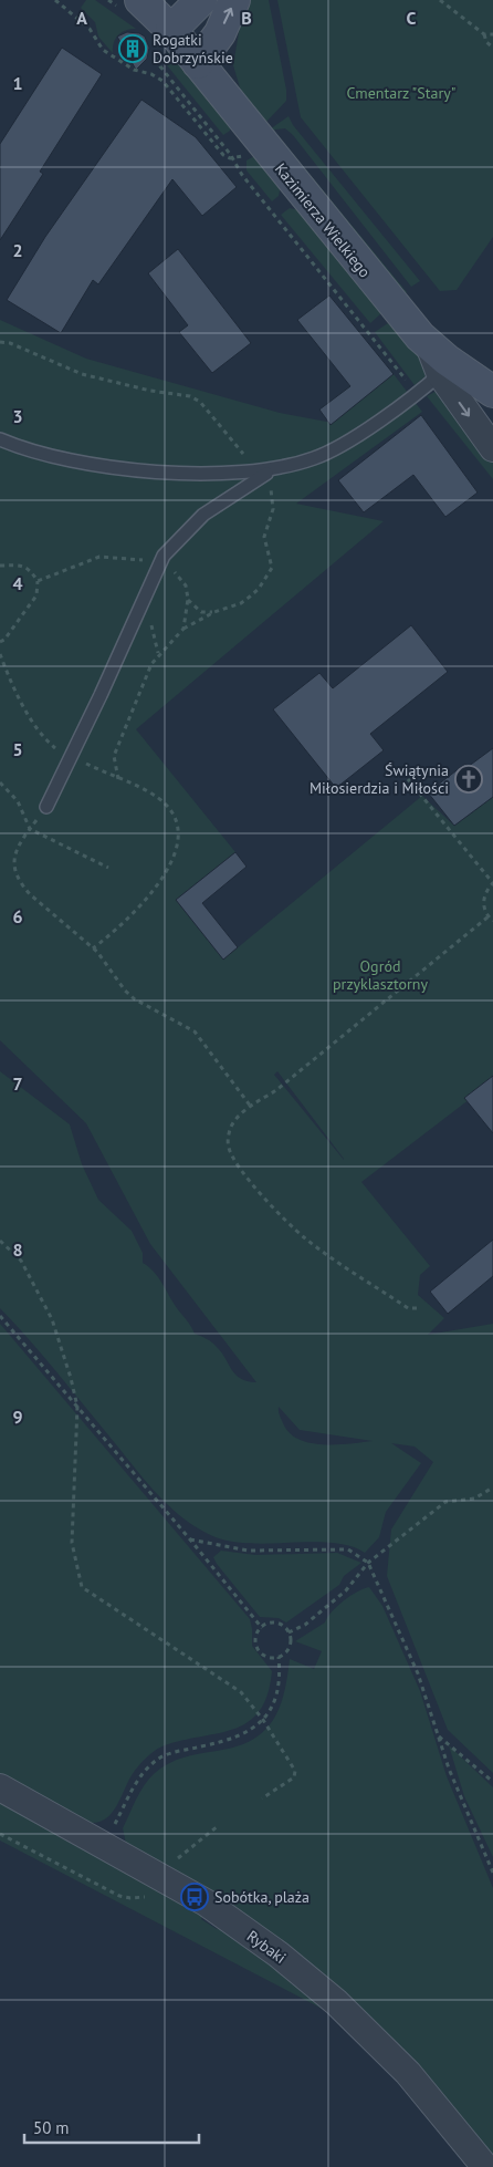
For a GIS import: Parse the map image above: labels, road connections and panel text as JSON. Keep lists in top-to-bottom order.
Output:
{
  "streets": {
    "street": ["Kazimierza Wielkiego", "Rybaki"]
  },
  "parks": ["Cmentarz \"Stary\"", "Ogród przyklasztorny"],
  "places": {
    "building": ["Rogatki Dobrzyńskie"],
    "church": ["Świątynia Miłosierdzia i Miłości"],
    "bus stop": ["Sobótka, plaża"]
  },
  "scale_bar": "50 m",
  "grid": {
    "columns": ["A", "B", "C"],
    "rows": [
      "1",
      "2",
      "3",
      "4",
      "5",
      "6",
      "7",
      "8",
      "9"
    ]
  }
}
